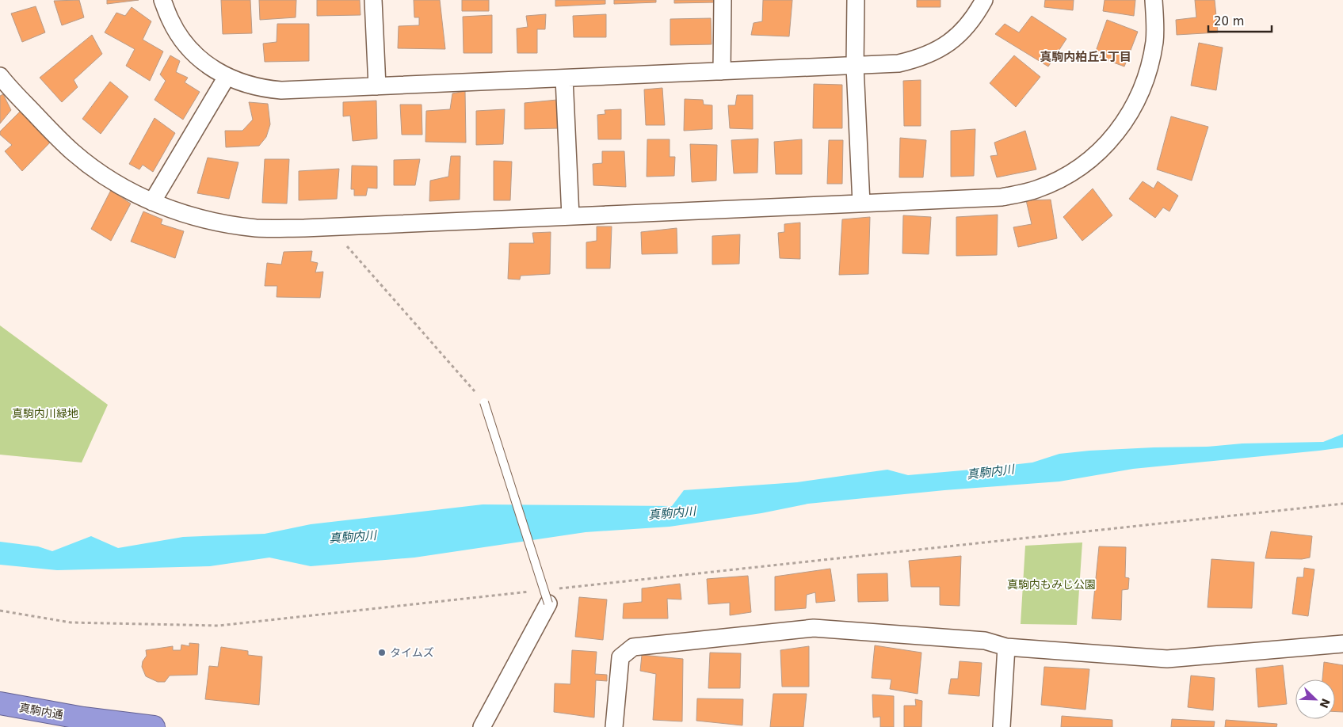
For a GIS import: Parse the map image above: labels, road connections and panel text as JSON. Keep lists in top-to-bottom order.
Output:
{
  "streets": {
    "highway": ["真駒内通"]
  },
  "districts": ["真駒内柏丘1丁目"],
  "water": ["真駒内川"],
  "parks": ["真駒内川緑地", "真駒内もみじ公園"],
  "places": ["タイムズ"],
  "scale_bar": "20 m",
  "north": "bottom right"
}
